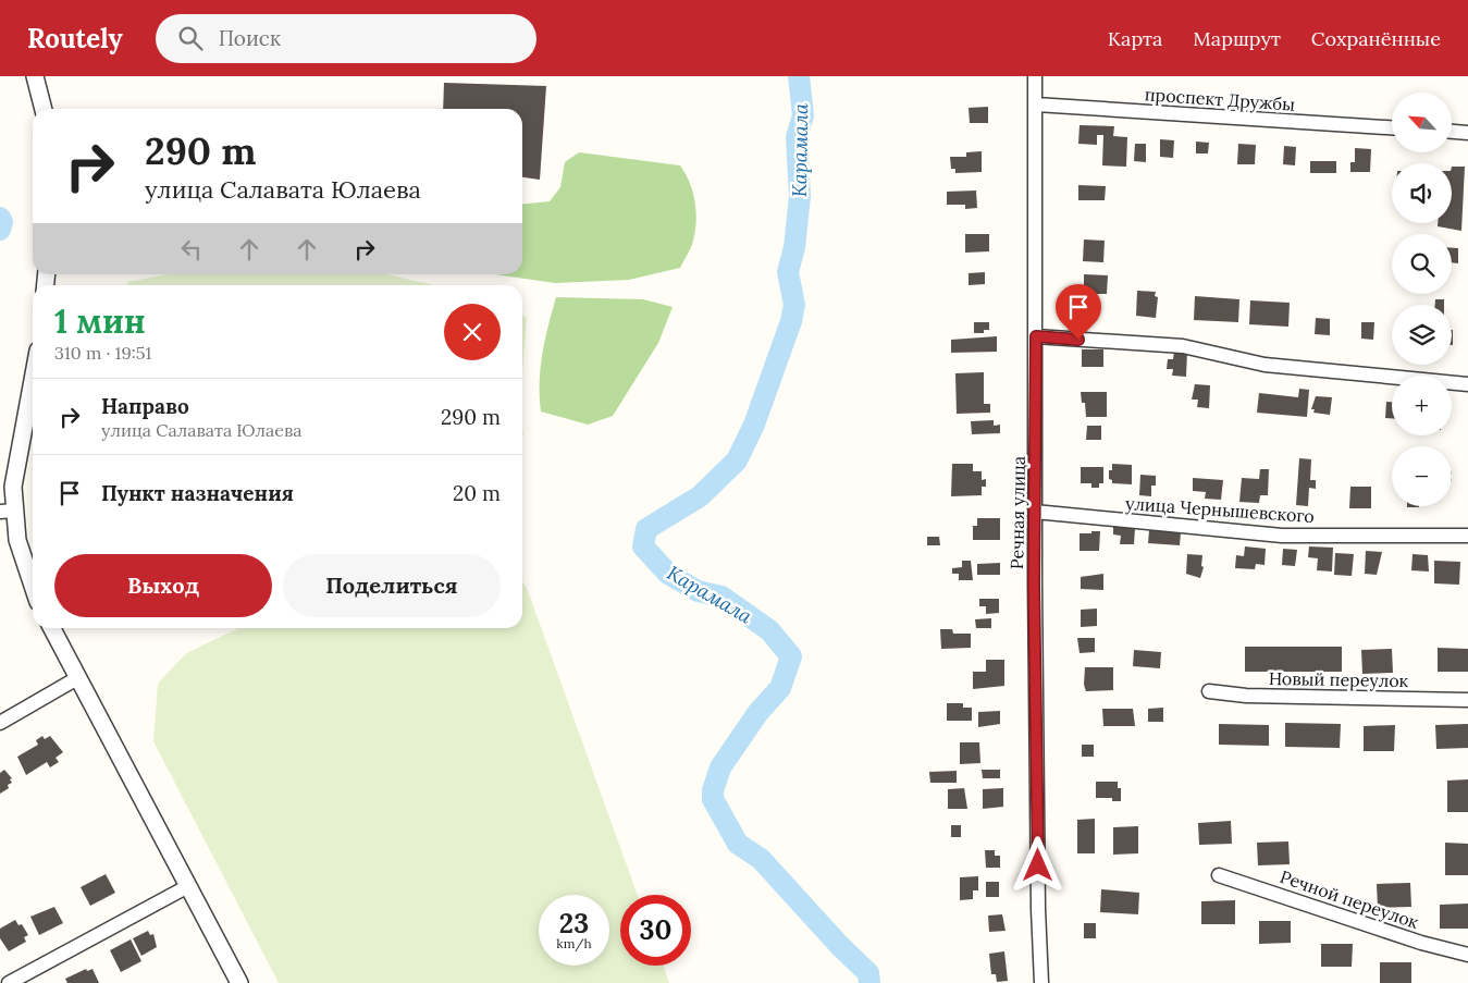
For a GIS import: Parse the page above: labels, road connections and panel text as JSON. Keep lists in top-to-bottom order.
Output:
{
  "streets": {
    "street": [
      "проспект Дружбы",
      "улица Чернышевского",
      "Речная улица",
      "Новый переулок",
      "Речной переулок"
    ]
  },
  "crossings": [
    ["проспект Дружбы", "Речная улица"],
    ["улица Чернышевского", "Речная улица"]
  ],
  "water": ["Карамала"],
  "north": "top left",
  "page": {
    "header": "Routely",
    "search": "Поиск",
    "nav": ["Карта", "Маршрут", "Сохранённые"],
    "map_buttons": ["+", "−"],
    "turn": ["290 m", "улица Салавата Юлаева"],
    "heading": ["1 мин", "310 m · 19:51"],
    "list": [
      {
        "name": "Направо",
        "note": "улица Салавата Юлаева",
        "value": "290 m"
      },
      {
        "name": "Пункт назначения",
        "value": "20 m"
      }
    ],
    "buttons": ["Выход", "Поделиться"],
    "speed": "23 km/h",
    "limit": "30"
  }
}
